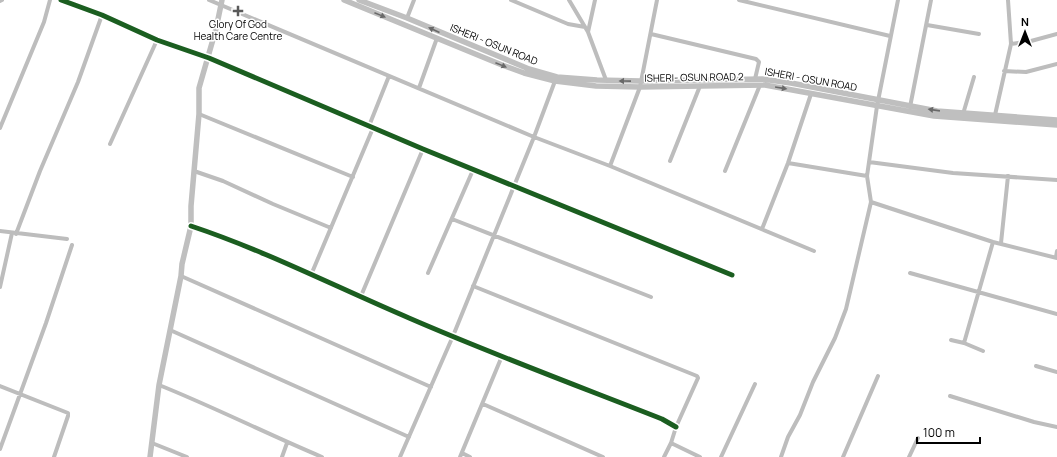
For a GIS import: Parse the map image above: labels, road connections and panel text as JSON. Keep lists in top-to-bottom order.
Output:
{
  "streets": {
    "main road": ["ISHERI - OSUN ROAD", "ISHERI- OSUN ROAD 2"]
  },
  "crossings": [
    ["ISHERI - OSUN ROAD", "ISHERI- OSUN ROAD 2"]
  ],
  "one_way": ["ISHERI - OSUN ROAD", "ISHERI- OSUN ROAD 2"],
  "places": {
    "health": ["Glory Of God Health Care Centre"]
  },
  "scale_bar": "100 m",
  "north": "top"
}
